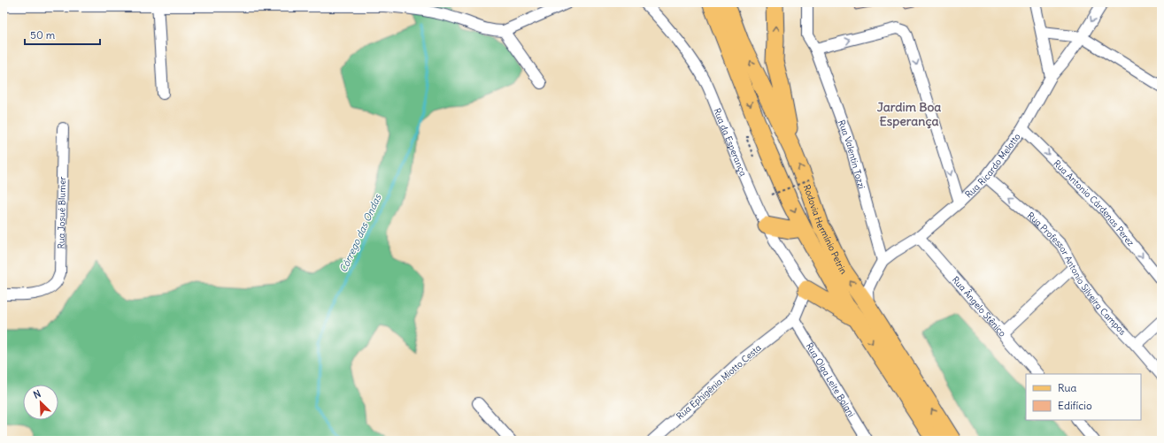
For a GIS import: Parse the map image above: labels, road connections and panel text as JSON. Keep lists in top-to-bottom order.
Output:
{
  "streets": {
    "main road": ["Rodovia Hermínio Petrin"],
    "street": [
      "Rua da Esperança",
      "Rua Valentin Tozzi",
      "Rua Ricardo Melotto",
      "Rua Antonio Cárdenas Perez",
      "Rua Josué Blumer",
      "Rua Professor Antonio Silveira Campos",
      "Rua Ângelo Stênico",
      "Rua Olga Leite Bolani",
      "Rua Ephigênia Miotto Cesta"
    ]
  },
  "crossings": [
    ["Rua da Esperança", "Rua Ephigênia Miotto Cesta"],
    ["Rua Valentin Tozzi", "Rua Ricardo Melotto"],
    ["Rua Ricardo Melotto", "Rua Antonio Cárdenas Perez"],
    ["Rua Ricardo Melotto", "Rodovia Hermínio Petrin"],
    ["Rua Ricardo Melotto", "Rua Professor Antonio Silveira Campos"],
    ["Rua Ricardo Melotto", "Rua Ângelo Stênico"],
    ["Rua Olga Leite Bolani", "Rua Ephigênia Miotto Cesta"]
  ],
  "one_way": ["Rua Antonio Cárdenas Perez", "Rua Professor Antonio Silveira Campos"],
  "districts": ["Jardim Boa Esperança"],
  "water": ["Córrego das Ondas"],
  "legend": ["Rua", "Edifício"],
  "scale_bar": "50 m",
  "north": "top left"
}
